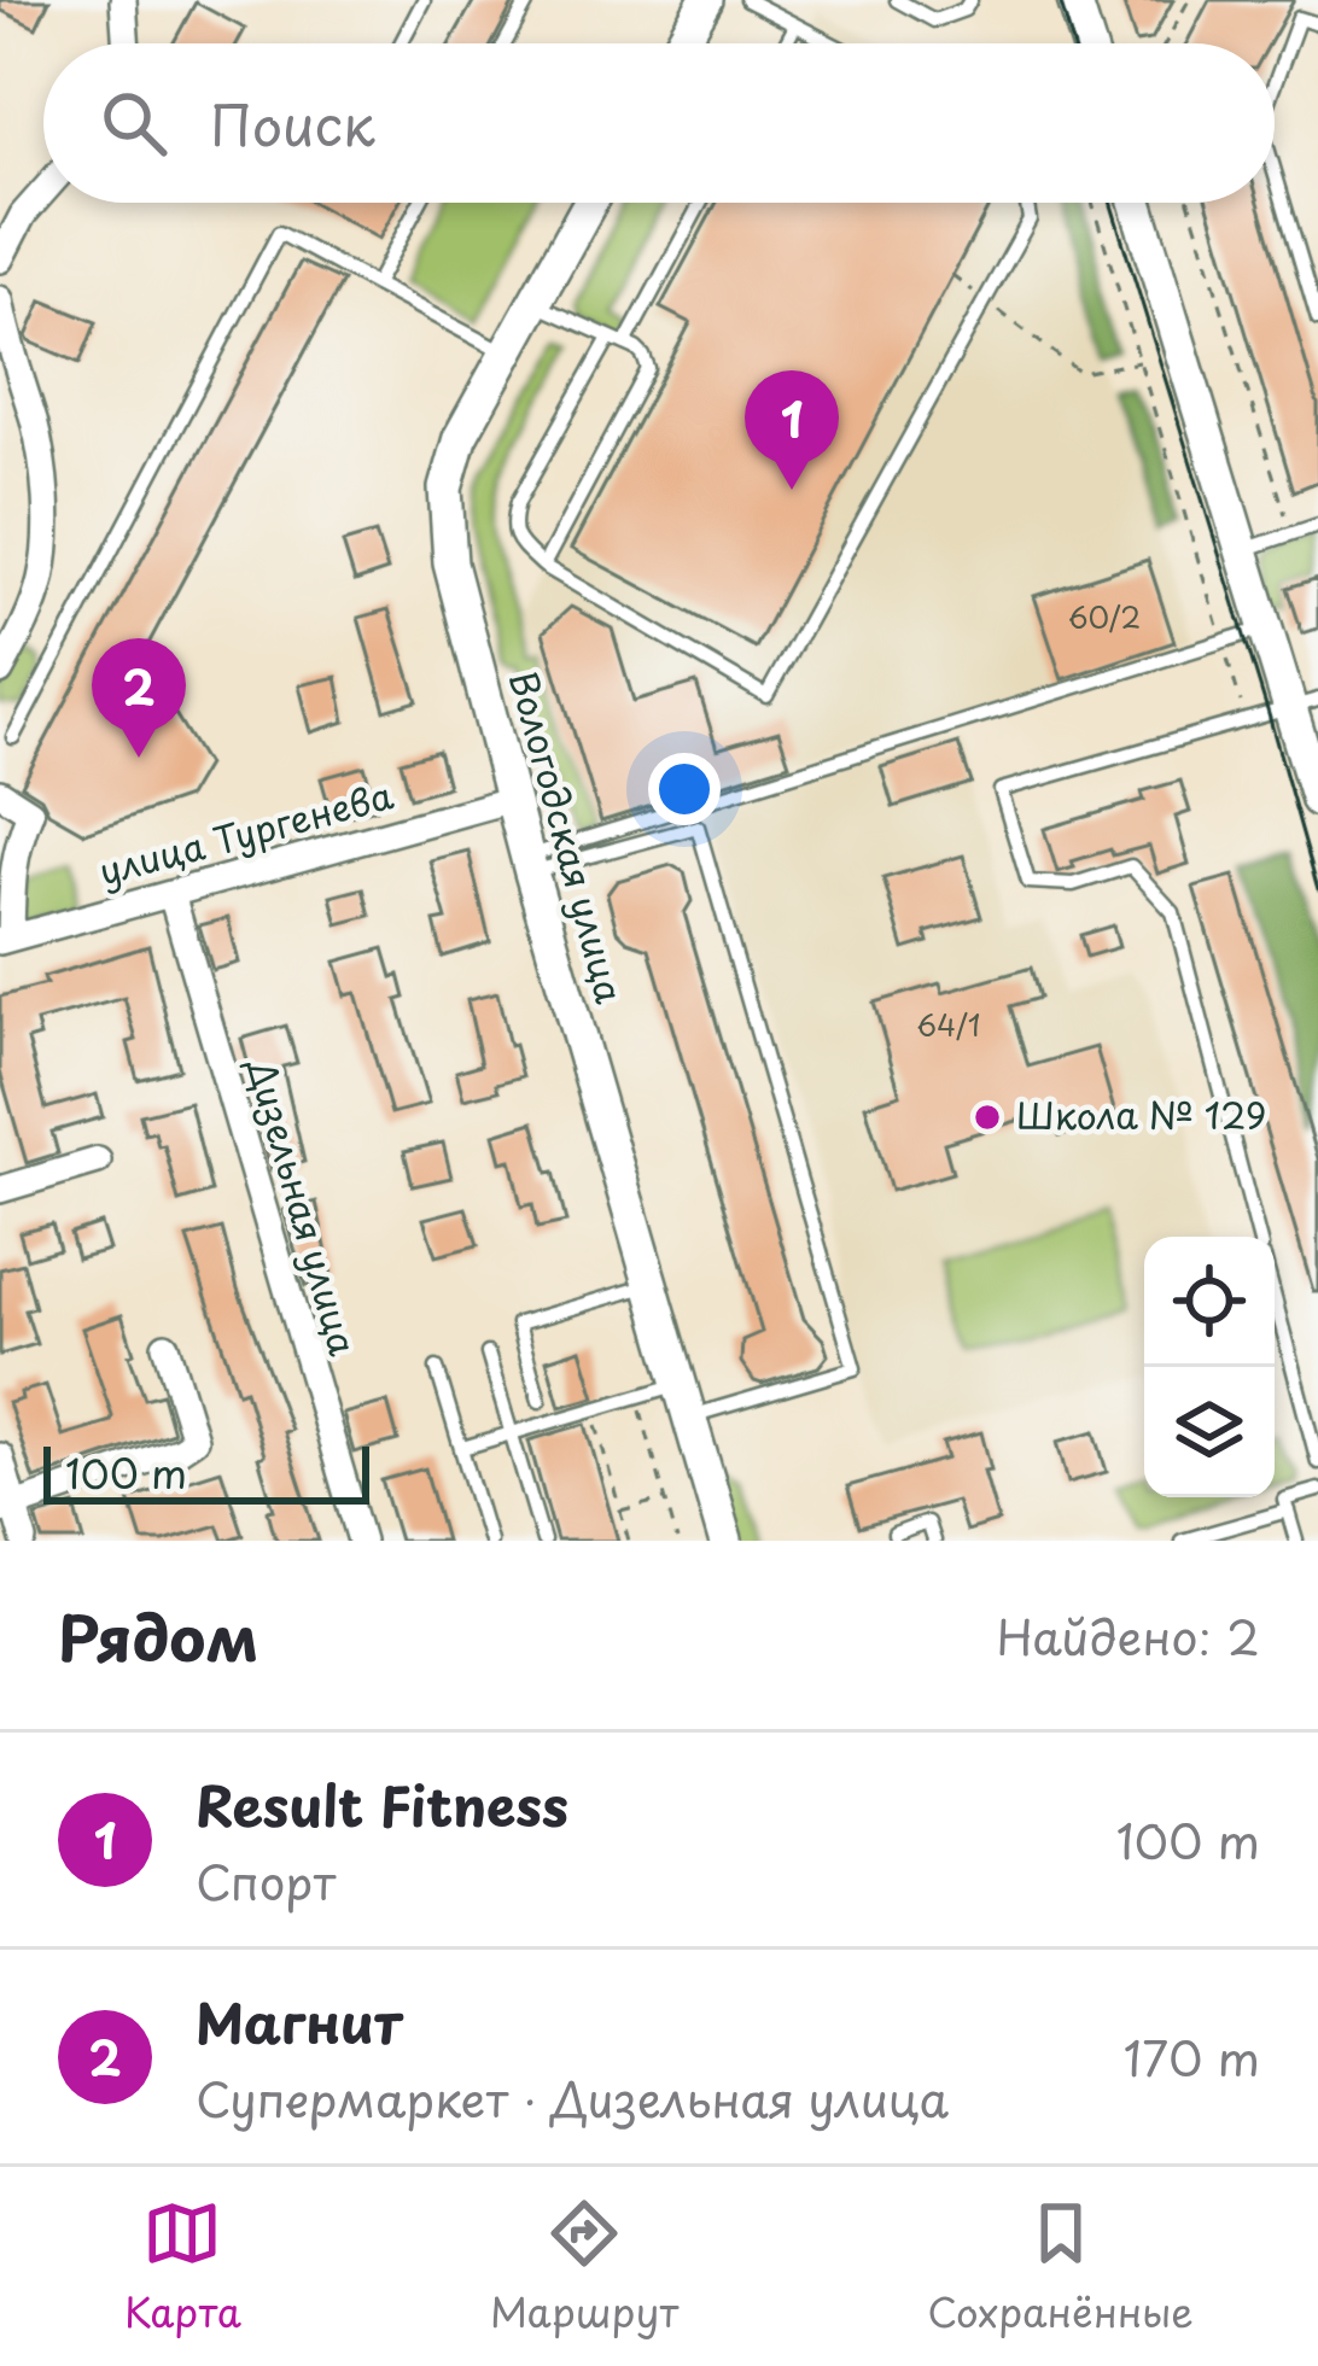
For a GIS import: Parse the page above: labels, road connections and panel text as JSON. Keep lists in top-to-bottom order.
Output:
{
  "streets": {
    "main road": ["Вологодская улица"],
    "street": ["улица Тургенева", "Дизельная улица"]
  },
  "crossings": [
    ["улица Тургенева", "Вологодская улица"],
    ["улица Тургенева", "Дизельная улица"]
  ],
  "places": ["Школа № 129"],
  "house_numbers": ["60/2", "64/1"],
  "scale_bar": "100 m",
  "page": {
    "search": "Поиск",
    "pins": ["1", "2"],
    "scale": "100 m",
    "heading": ["Рядом", "Найдено: 2"],
    "list": [
      {
        "mark": "1",
        "name": "Result Fitness",
        "note": "Спорт",
        "value": "100 m"
      },
      {
        "mark": "2",
        "name": "Магнит",
        "note": "Супермаркет · Дизельная улица",
        "value": "170 m"
      }
    ],
    "nav": ["Карта", "Маршрут", "Сохранённые"]
  }
}
